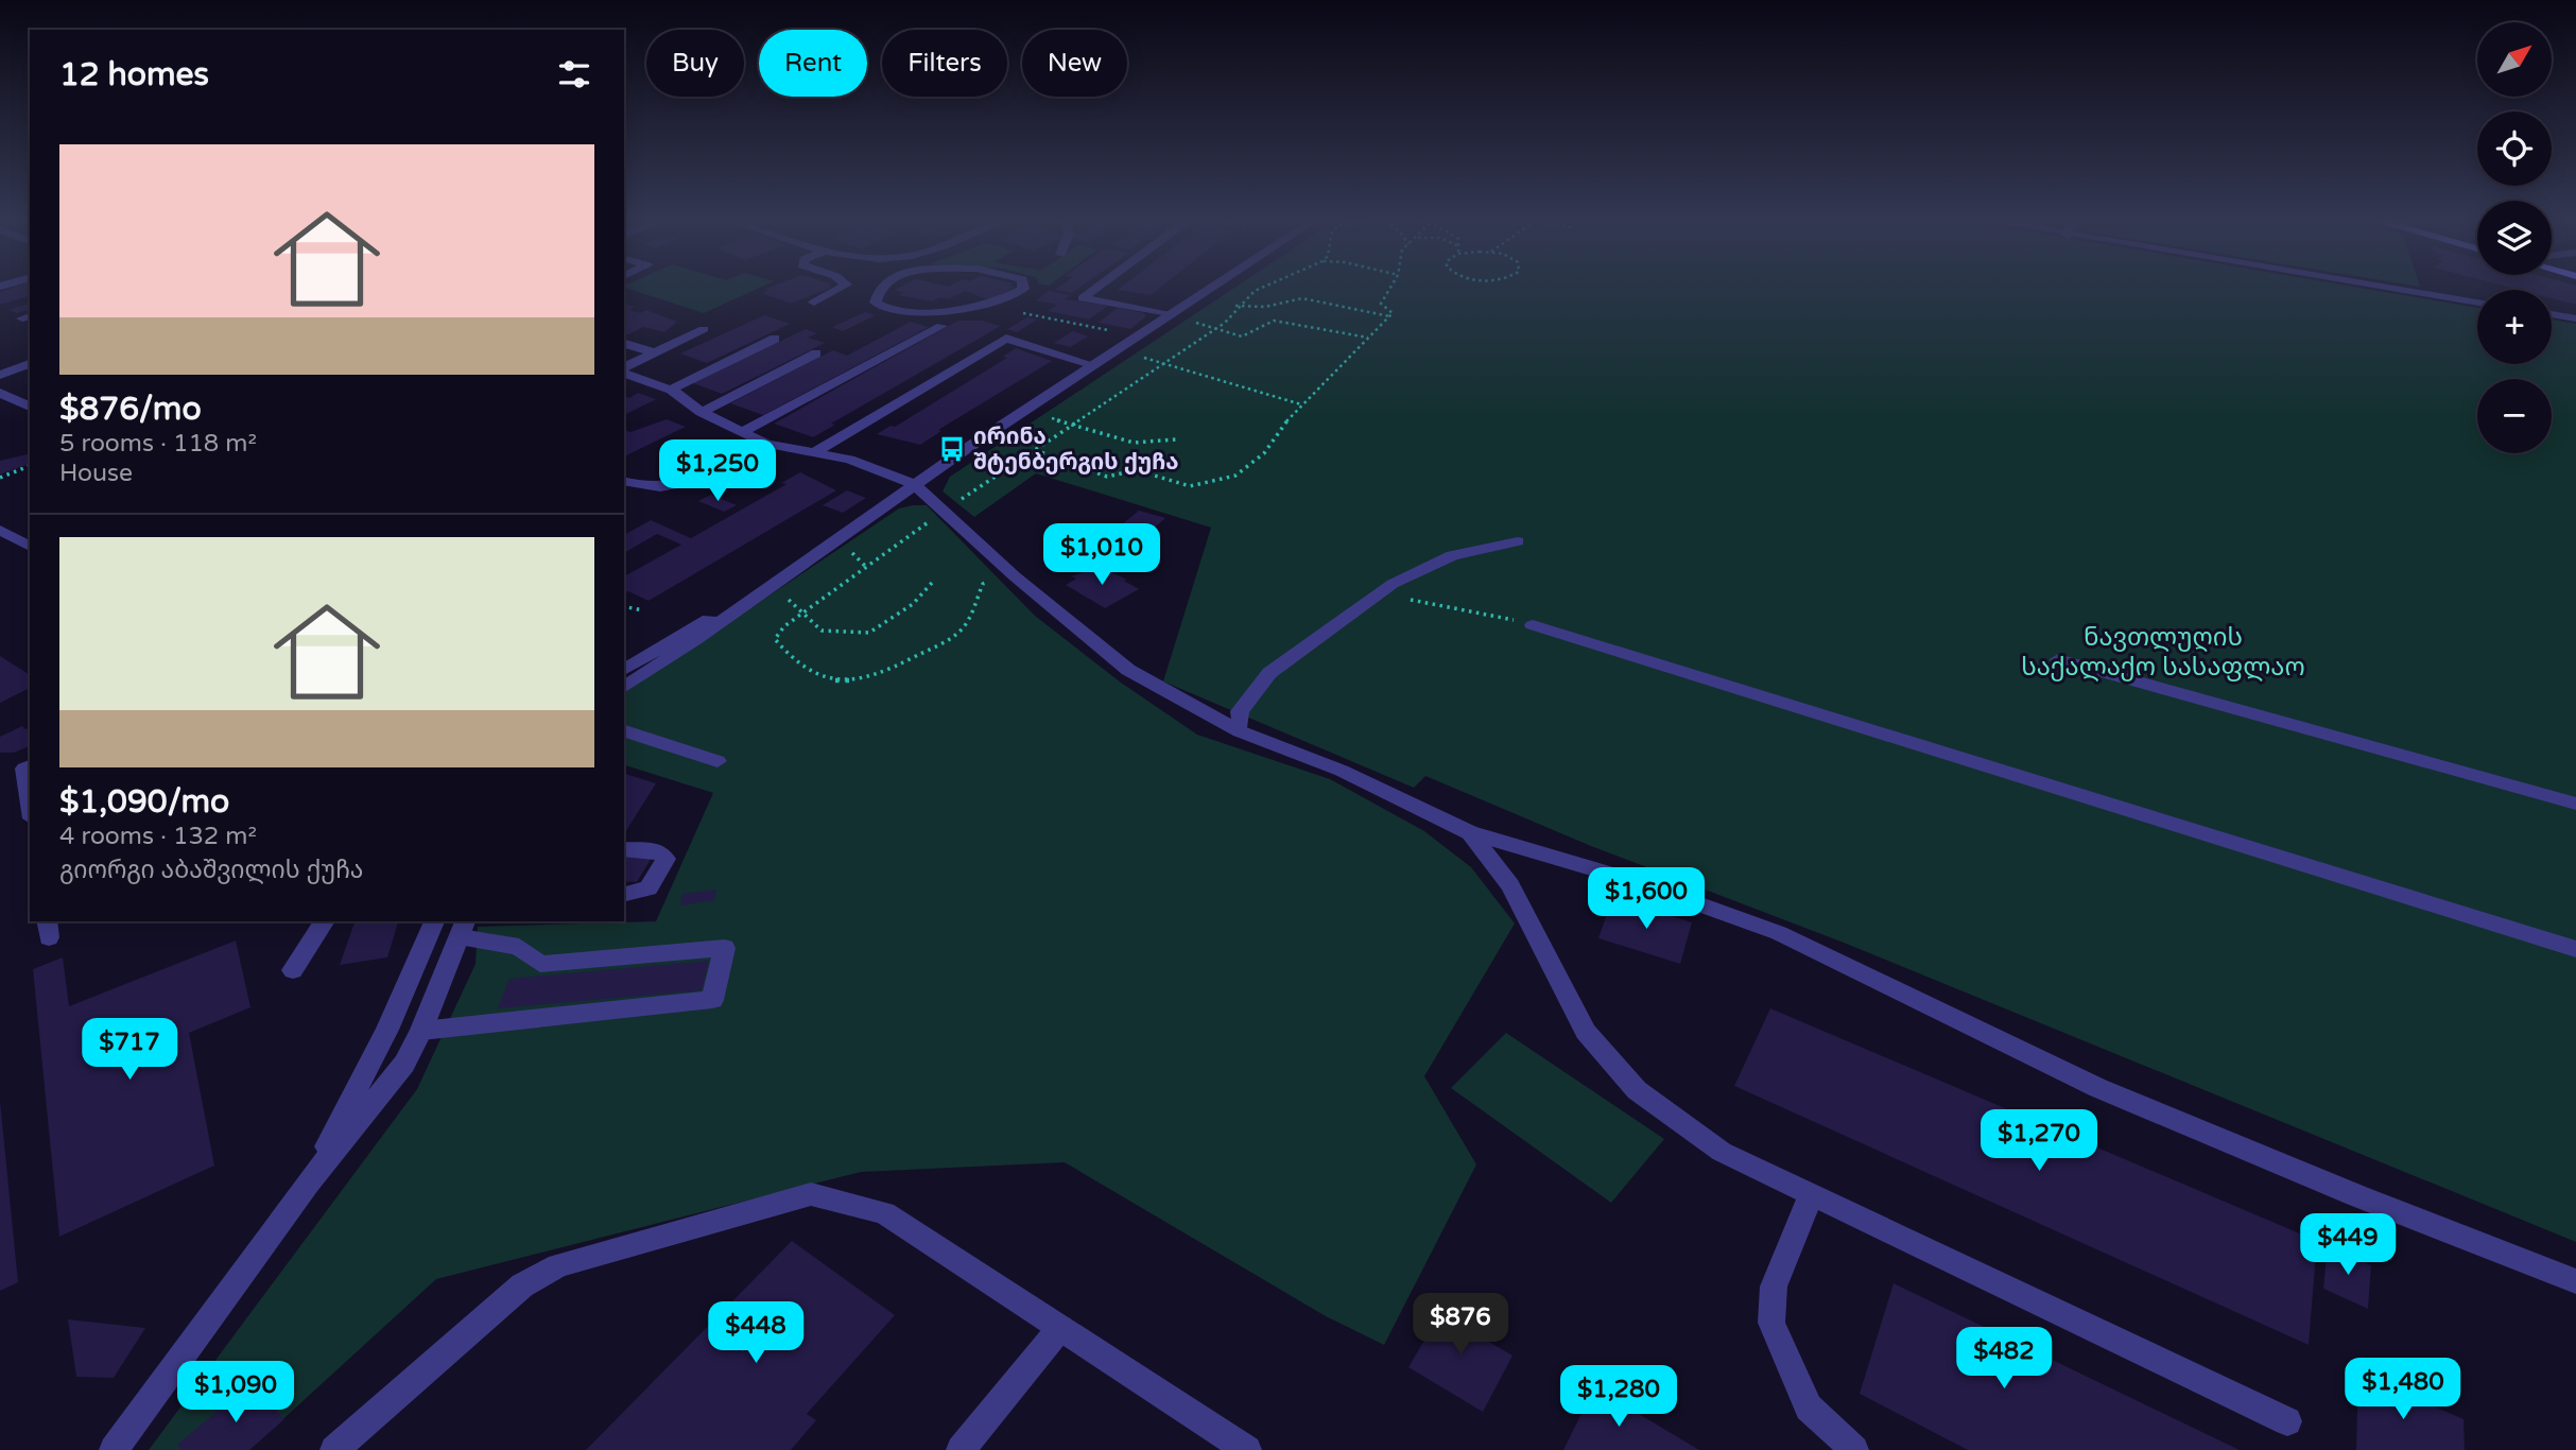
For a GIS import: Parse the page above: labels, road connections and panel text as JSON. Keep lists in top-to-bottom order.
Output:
{
  "parks": ["ნავთლუღის საქალაქო სასაფლაო"],
  "places": {
    "bus stop": ["ირინა შტენბერგის ქუჩა"]
  },
  "north": "top right",
  "page": {
    "map_buttons": ["+", "−"],
    "chip": [
      "Buy",
      "Rent",
      "Filters",
      "New"
    ],
    "heading": "12 homes",
    "list": [
      {
        "name": "$876/mo",
        "note": "5 rooms · 118 m² · House"
      },
      {
        "name": "$1,090/mo",
        "note": "4 rooms · 132 m² · გიორგი აბაშვილის ქუჩა"
      }
    ],
    "price": [
      "$1,250",
      "$1,010",
      "$1,600",
      "$717",
      "$1,270",
      "$449",
      "$876",
      "$448",
      "$482",
      "$1,480",
      "$1,090",
      "$1,280"
    ]
  }
}
